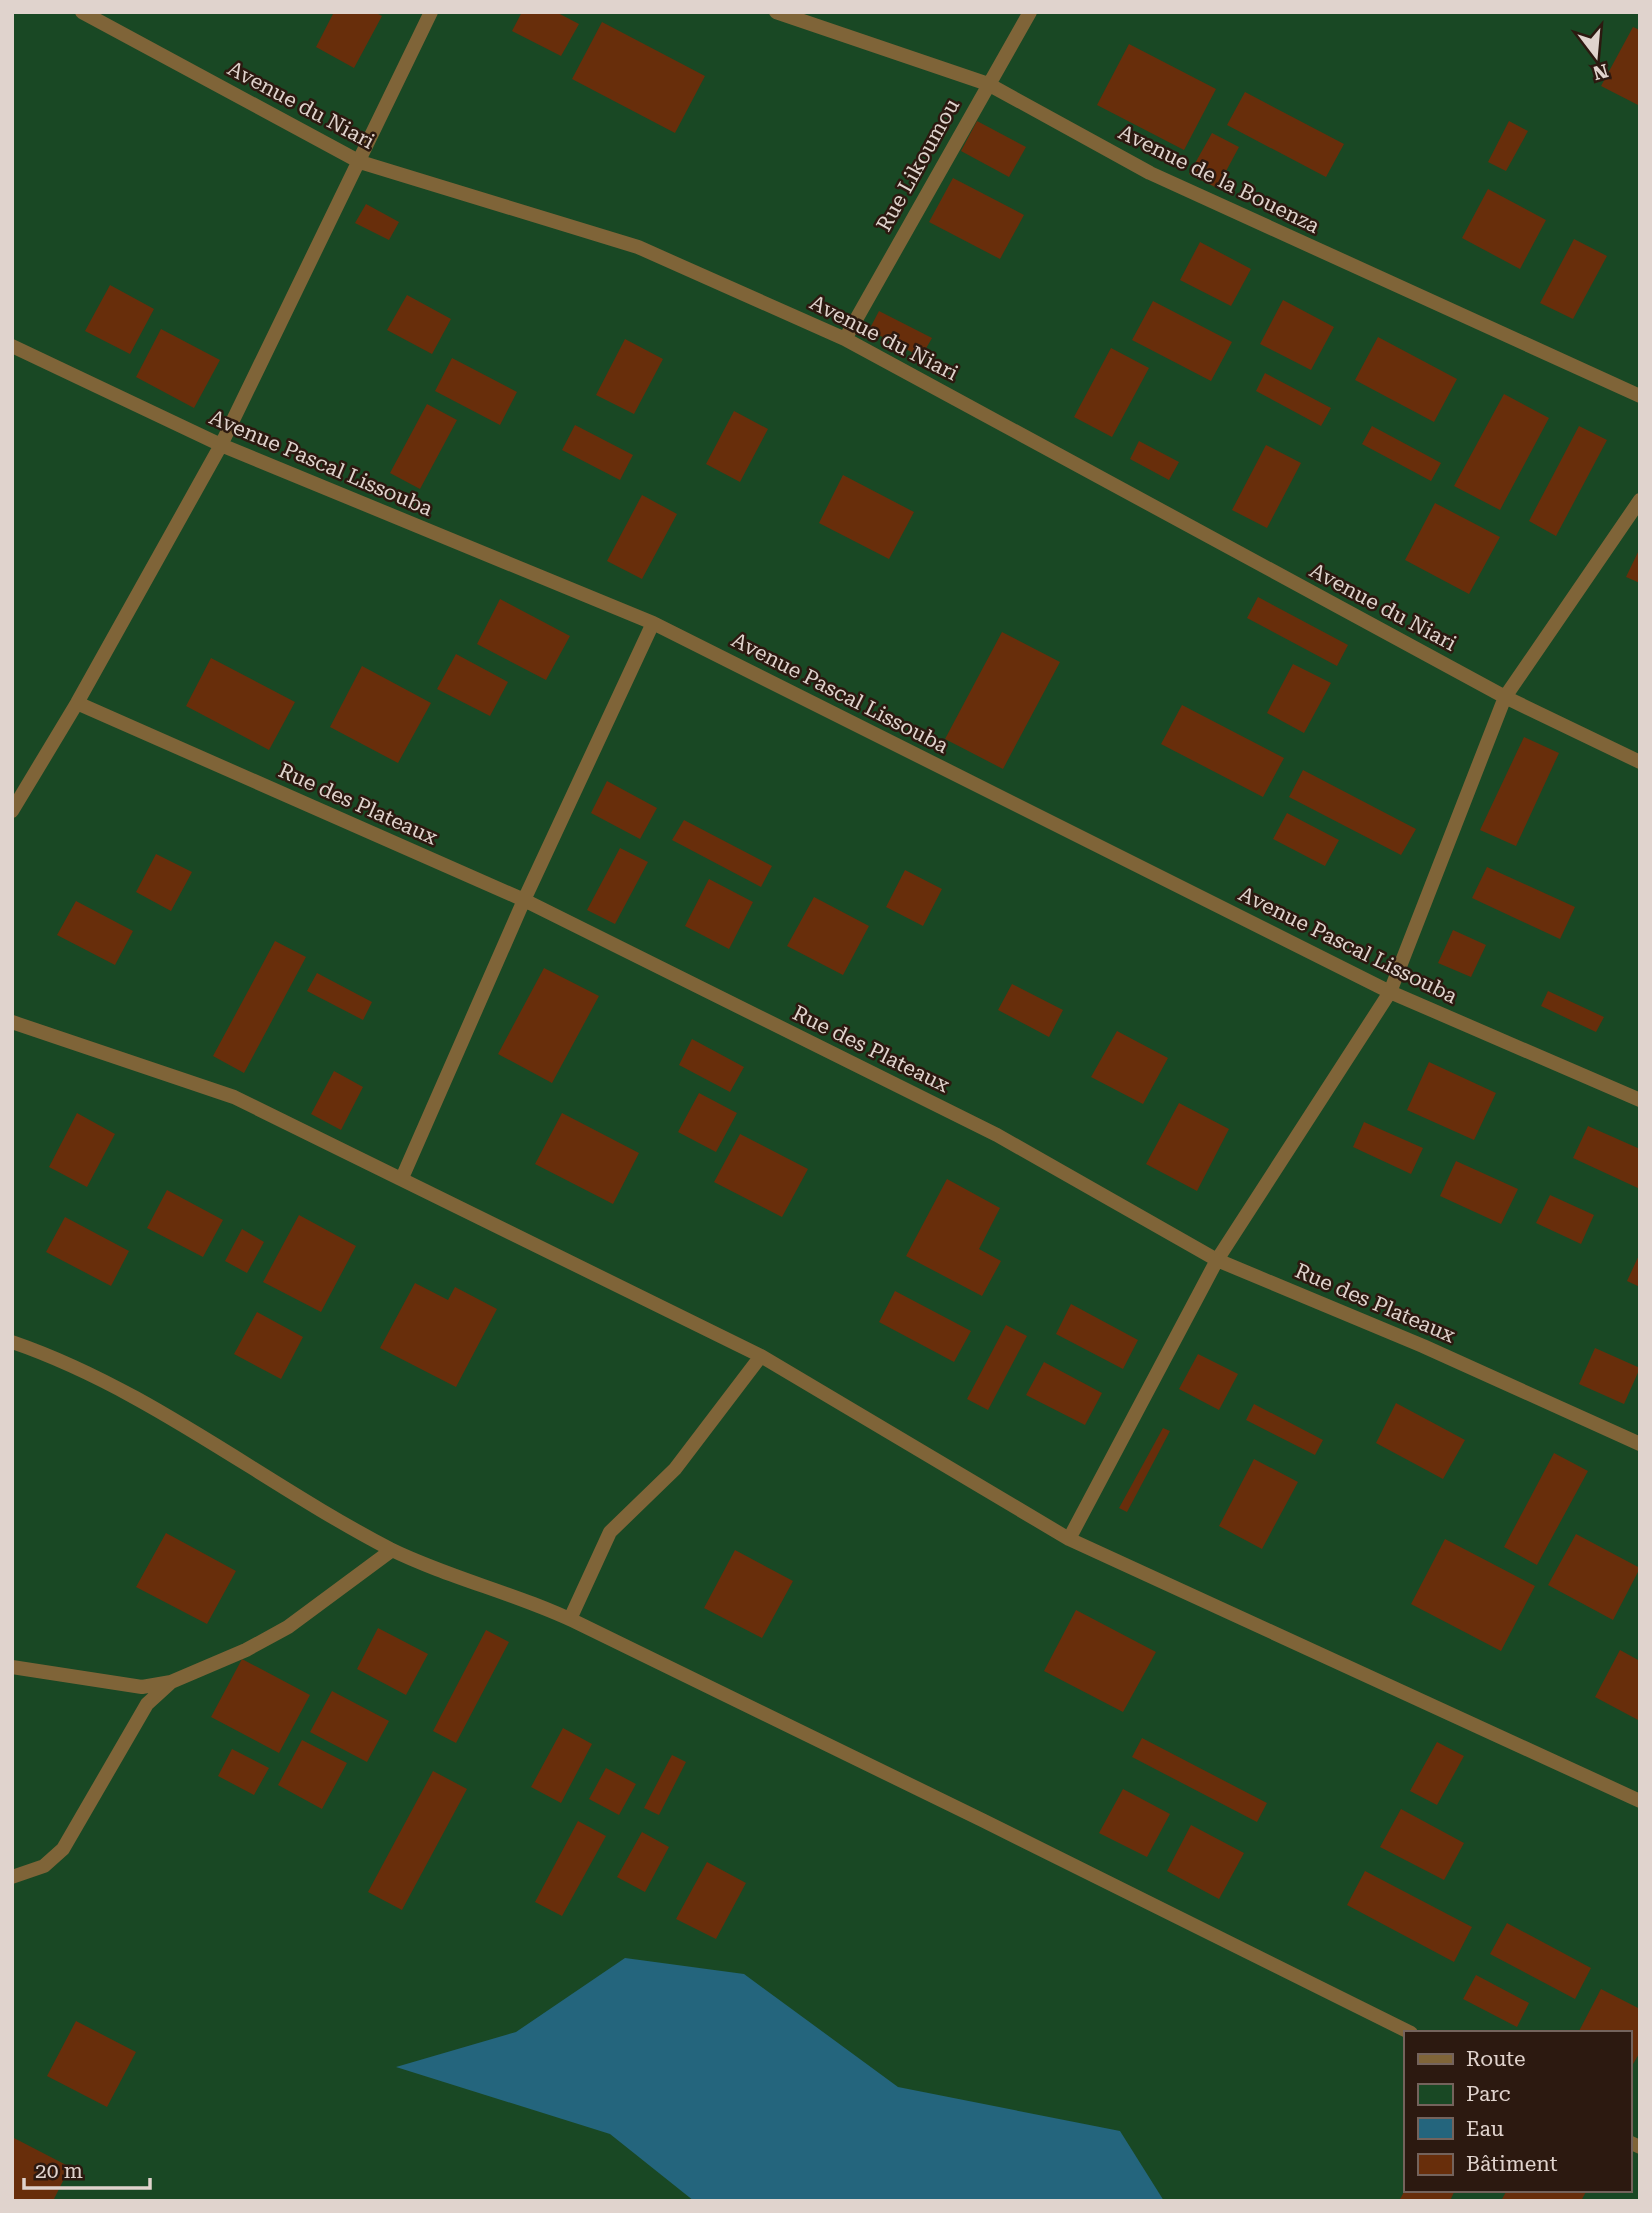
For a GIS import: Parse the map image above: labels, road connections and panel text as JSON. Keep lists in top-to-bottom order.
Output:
{
  "streets": {
    "street": [
      "Avenue du Niari",
      "Rue Likoumou",
      "Avenue de la Bouenza",
      "Avenue Pascal Lissouba",
      "Rue des Plateaux"
    ]
  },
  "crossings": [
    ["Avenue du Niari", "Rue Likoumou"],
    ["Rue Likoumou", "Avenue de la Bouenza"]
  ],
  "legend": [
    "Route",
    "Parc",
    "Eau",
    "Bâtiment"
  ],
  "scale_bar": "20 m",
  "north": "bottom"
}
